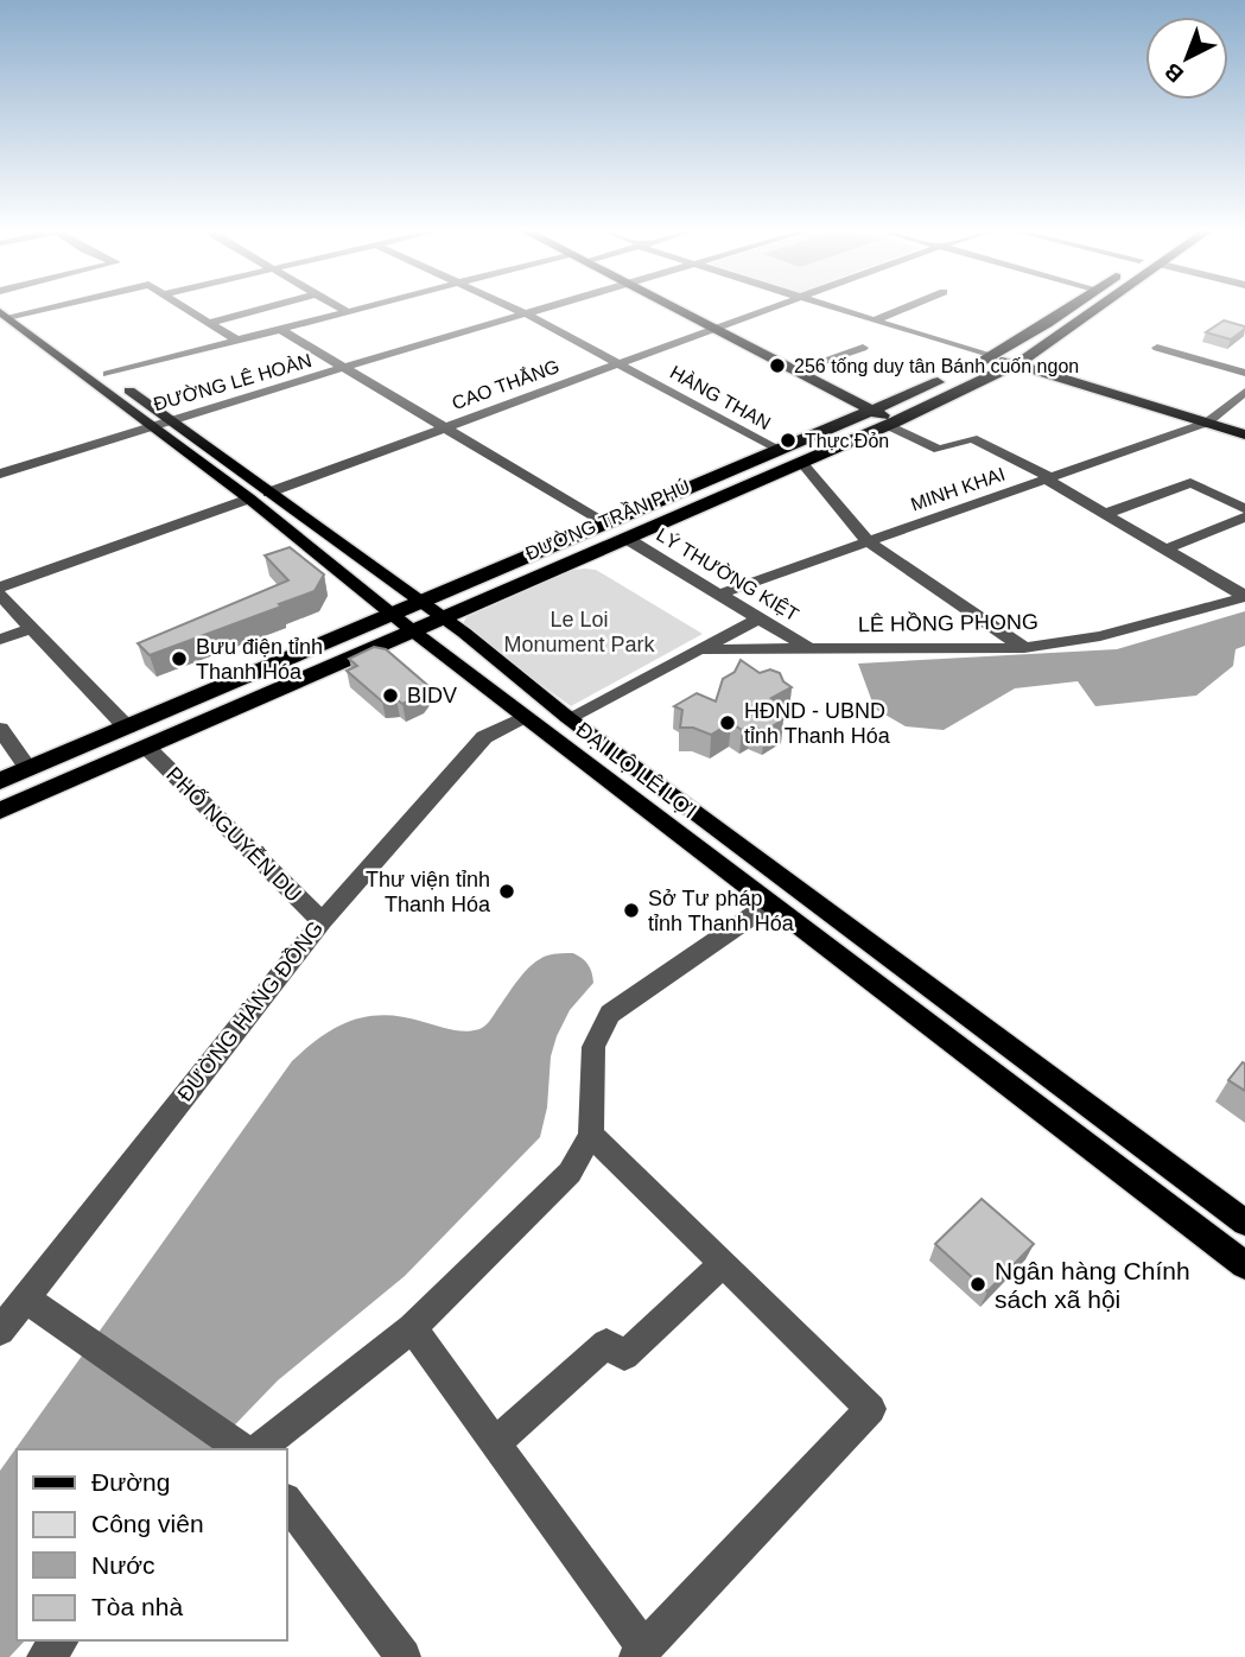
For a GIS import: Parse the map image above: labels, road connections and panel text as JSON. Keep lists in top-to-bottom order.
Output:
{
  "streets": {
    "highway": ["ĐƯỜNG TRẦN PHÚ"],
    "main road": ["ĐẠI LỘ LÊ LỢI"],
    "street": [
      "ĐƯỜNG LÊ HOÀN",
      "CAO THẮNG",
      "HÀNG THAN",
      "MINH KHAI",
      "LÝ THƯỜNG KIỆT",
      "LÊ HỒNG PHONG",
      "PHỐ NGUYỄN DU",
      "ĐƯỜNG HÀNG ĐỒNG"
    ]
  },
  "crossings": [
    ["ĐƯỜNG LÊ HOÀN", "HÀNG THAN"],
    ["ĐƯỜNG LÊ HOÀN", "ĐẠI LỘ LÊ LỢI"],
    ["CAO THẮNG", "HÀNG THAN"],
    ["CAO THẮNG", "ĐẠI LỘ LÊ LỢI"],
    ["HÀNG THAN", "ĐƯỜNG TRẦN PHÚ"],
    ["MINH KHAI", "LÝ THƯỜNG KIỆT"],
    ["ĐƯỜNG TRẦN PHÚ", "LÝ THƯỜNG KIỆT"],
    ["ĐƯỜNG TRẦN PHÚ", "ĐẠI LỘ LÊ LỢI"],
    ["ĐƯỜNG TRẦN PHÚ", "PHỐ NGUYỄN DU"],
    ["LÝ THƯỜNG KIỆT", "LÊ HỒNG PHONG"],
    ["ĐẠI LỘ LÊ LỢI", "ĐƯỜNG HÀNG ĐỒNG"],
    ["PHỐ NGUYỄN DU", "ĐƯỜNG HÀNG ĐỒNG"]
  ],
  "parks": ["Le Loi Monument Park"],
  "places": [
    "256 tống duy tân Bánh cuốn ngon",
    "Thực Đỏn",
    "Bưu điện tỉnh Thanh Hóa",
    "BIDV",
    "HĐND - UBND tỉnh Thanh Hóa",
    "Thư viện tỉnh Thanh Hóa",
    "Sở Tư pháp tỉnh Thanh Hóa",
    "Ngân hàng Chính sách xã hội"
  ],
  "legend": [
    "Đường",
    "Công viên",
    "Nước",
    "Tòa nhà"
  ],
  "north": "bottom left"
}
